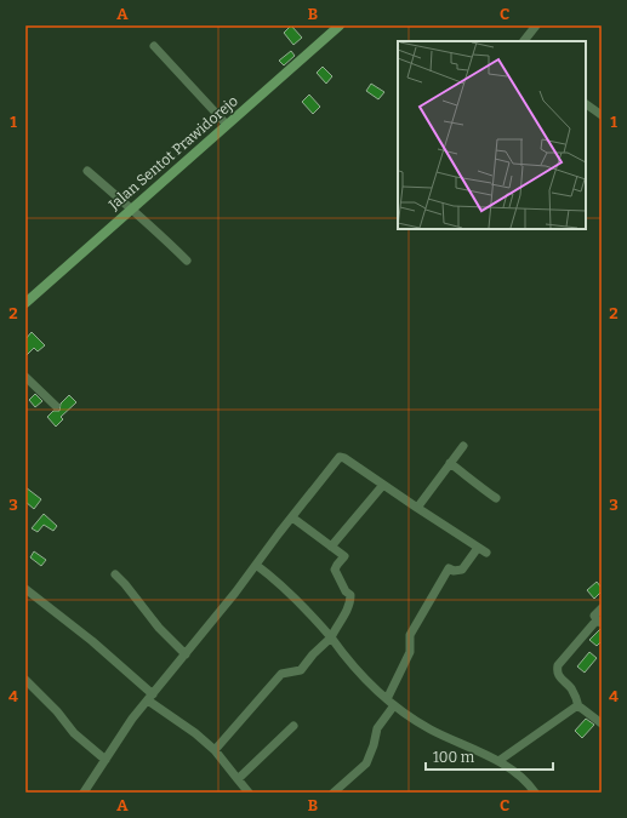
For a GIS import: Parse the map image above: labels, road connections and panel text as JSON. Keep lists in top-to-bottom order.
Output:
{
  "streets": {
    "main road": ["Jalan Sentot Prawidorejo"]
  },
  "scale_bar": "100 m",
  "grid": {
    "columns": ["A", "B", "C"],
    "rows": [
      "1",
      "2",
      "3",
      "4"
    ]
  }
}
